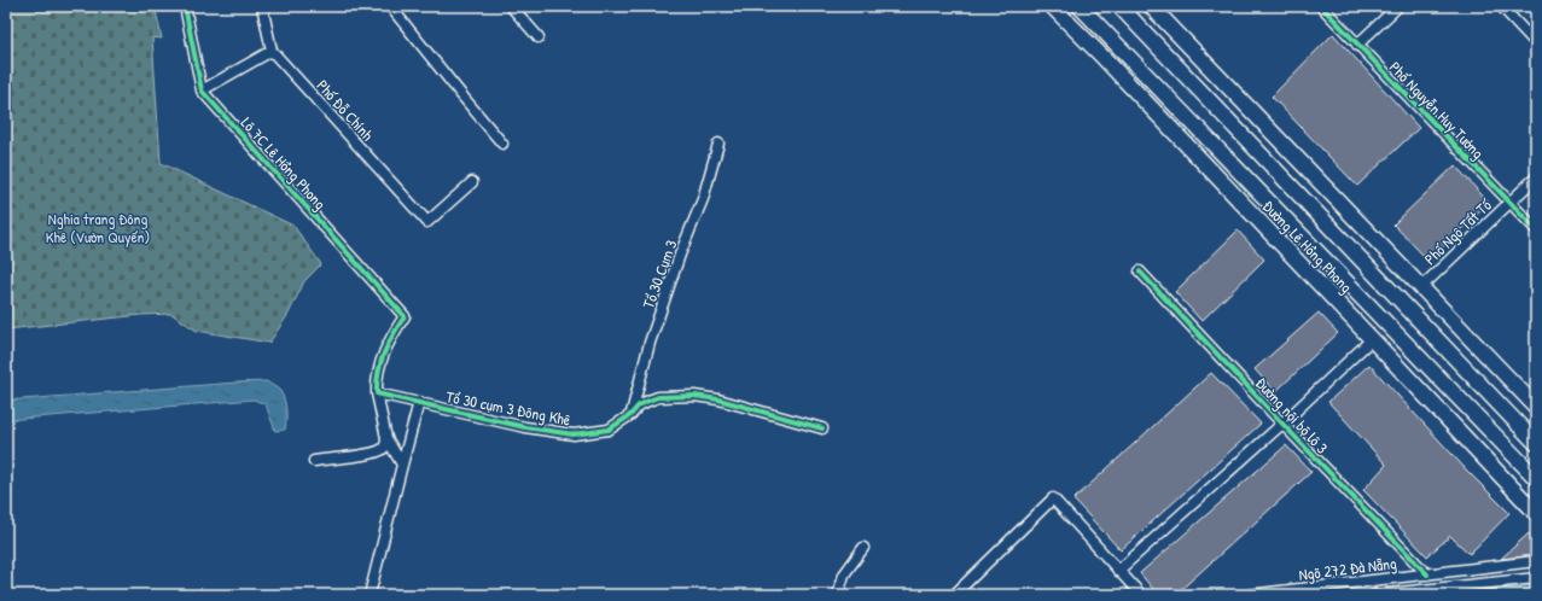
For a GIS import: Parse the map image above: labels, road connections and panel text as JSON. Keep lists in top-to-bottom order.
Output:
{
  "streets": {
    "main road": ["Đường Lê Hồng Phong"],
    "street": [
      "Phố Đỗ Chính",
      "Phố Nguyễn Huy Tưởng",
      "Lô 7C Lê Hồng Phong",
      "Phố Ngô Tất Tố",
      "Tổ 30 Cụm 3",
      "Tổ 30 cụm 3 Đông Khê",
      "Đường nội bộ lô 3",
      "Ngõ 272 Đà Nẵng"
    ]
  },
  "crossings": [
    ["Phố Nguyễn Huy Tưởng", "Phố Ngô Tất Tố"],
    ["Lô 7C Lê Hồng Phong", "Tổ 30 cụm 3 Đông Khê"],
    ["Đường Lê Hồng Phong", "Đường nội bộ lô 3"],
    ["Tổ 30 Cụm 3", "Tổ 30 cụm 3 Đông Khê"],
    ["Đường nội bộ lô 3", "Ngõ 272 Đà Nẵng"]
  ],
  "parks": ["Nghia trang Đông Khê (Vườn Quyến)"]
}
